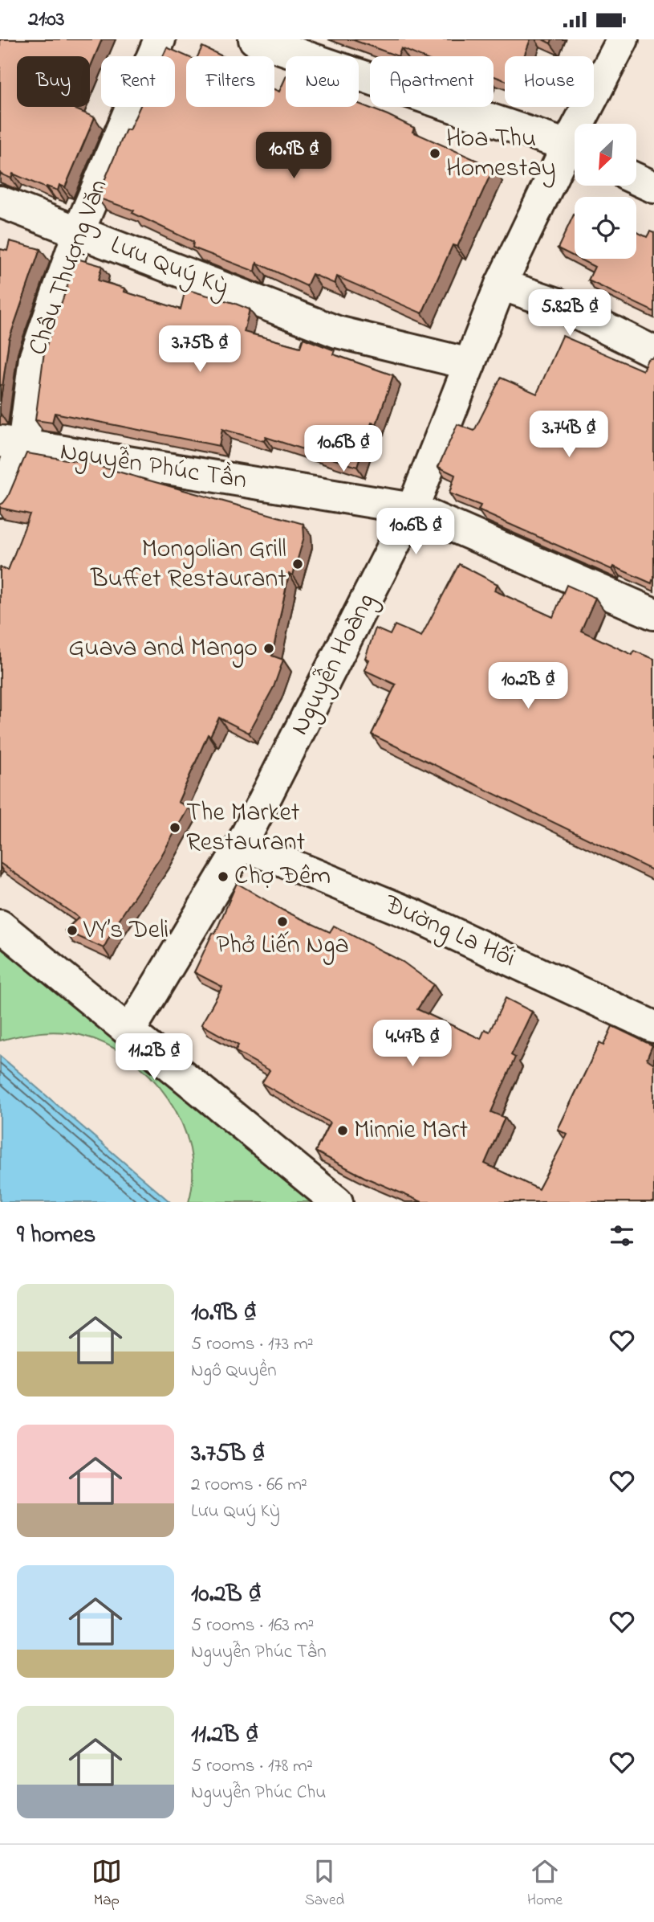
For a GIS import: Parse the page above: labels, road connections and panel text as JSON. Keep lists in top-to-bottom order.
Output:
{
  "streets": {
    "street": [
      "Lưu Quý Kỳ",
      "Châu Thượng Văn",
      "Nguyễn Phúc Tần",
      "Nguyễn Hoàng",
      "Đường La Hối"
    ]
  },
  "crossings": [
    ["Lưu Quý Kỳ", "Châu Thượng Văn"],
    ["Lưu Quý Kỳ", "Nguyễn Hoàng"],
    ["Châu Thượng Văn", "Nguyễn Phúc Tần"],
    ["Nguyễn Phúc Tần", "Nguyễn Hoàng"],
    ["Nguyễn Hoàng", "Đường La Hối"]
  ],
  "places": [
    "Hoa Thu Homestay",
    "Mongolian Grill Buffet Restaurant",
    "Guava and Mango",
    "The Market Restaurant",
    "Chợ Đêm",
    "Phở Liến Nga",
    "VY’s Deli",
    "Minnie Mart"
  ],
  "north": "bottom left",
  "page": {
    "status": "21:03",
    "chip": [
      "Buy",
      "Rent",
      "Filters",
      "New",
      "Apartment",
      "House"
    ],
    "price": [
      "10.9B ₫",
      "5.82B ₫",
      "3.75B ₫",
      "3.74B ₫",
      "10.6B ₫",
      "10.6B ₫",
      "10.2B ₫",
      "4.47B ₫",
      "11.2B ₫"
    ],
    "heading": "9 homes",
    "list": [
      {
        "name": "10.9B ₫",
        "note": "5 rooms · 173 m² · Ngô Quyền"
      },
      {
        "name": "3.75B ₫",
        "note": "2 rooms · 66 m² · Lưu Quý Kỳ"
      },
      {
        "name": "10.2B ₫",
        "note": "5 rooms · 163 m² · Nguyễn Phúc Tần"
      },
      {
        "name": "11.2B ₫",
        "note": "5 rooms · 178 m² · Nguyễn Phúc Chu"
      }
    ],
    "tabs": ["Map", "Saved", "Home"]
  }
}
